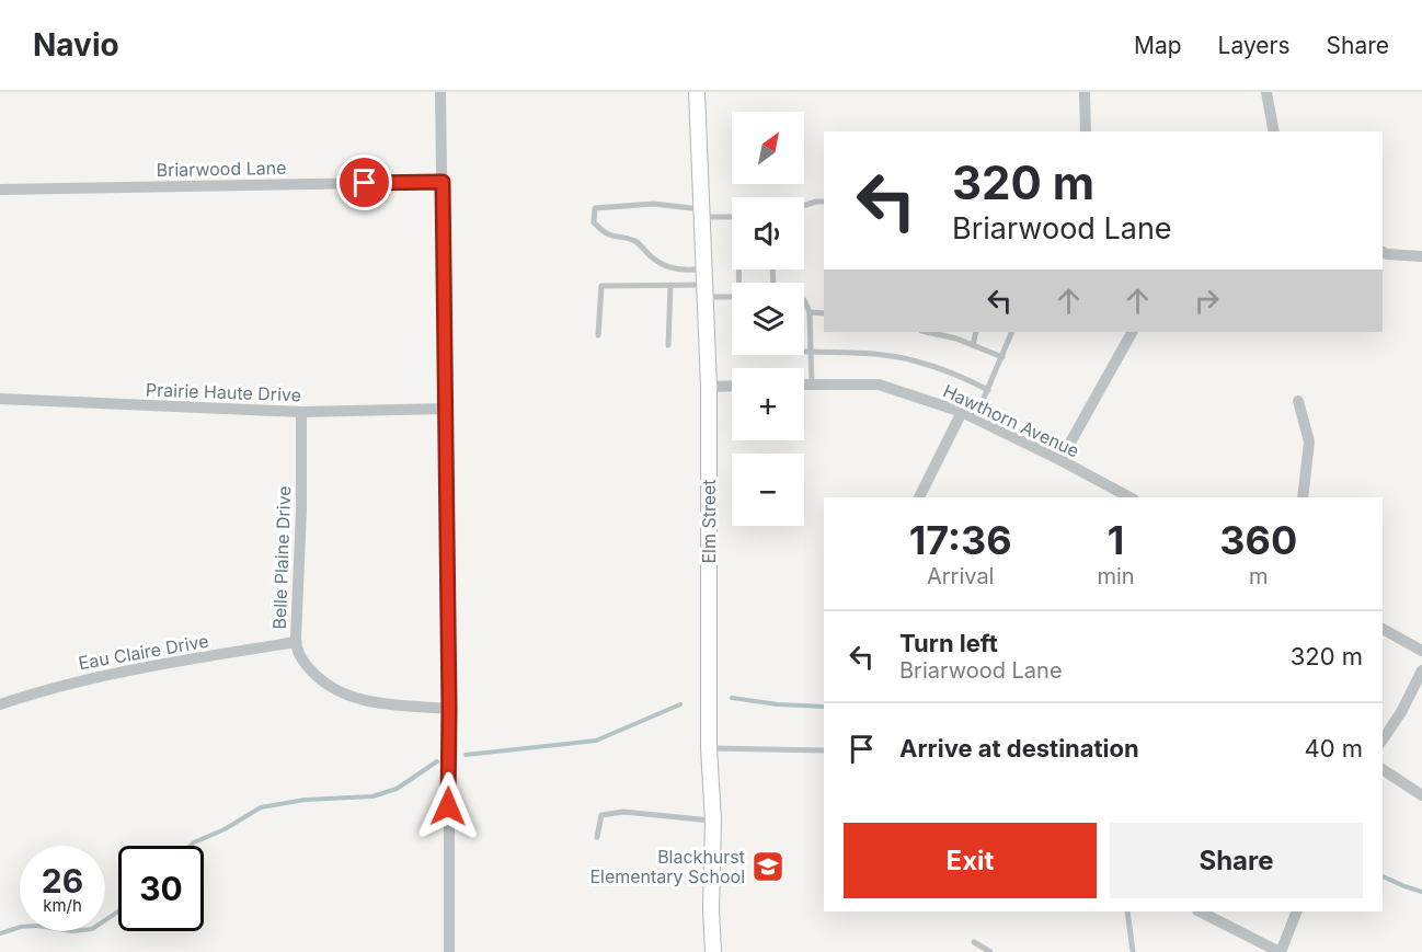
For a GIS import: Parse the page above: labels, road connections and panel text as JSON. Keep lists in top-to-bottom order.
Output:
{
  "streets": {
    "main road": ["Elm Street"],
    "street": [
      "Briarwood Lane",
      "Prairie Haute Drive",
      "Hawthorn Avenue",
      "Belle Plaine Drive",
      "Eau Claire Drive"
    ]
  },
  "crossings": [
    ["Prairie Haute Drive", "Belle Plaine Drive"],
    ["Belle Plaine Drive", "Eau Claire Drive"]
  ],
  "places": {
    "school or university": ["Blackhurst Elementary School"]
  },
  "north": "top right",
  "page": {
    "header": "Navio",
    "nav": ["Map", "Layers", "Share"],
    "map_buttons": ["+", "−"],
    "turn": ["320 m", "Briarwood Lane"],
    "eta": [
      "17:36",
      "Arrival",
      "1",
      "min",
      "360",
      "m"
    ],
    "list": [
      {
        "name": "Turn left",
        "note": "Briarwood Lane",
        "value": "320 m"
      },
      {
        "name": "Arrive at destination",
        "value": "40 m"
      }
    ],
    "buttons": ["Exit", "Share"],
    "speed": "26 km/h",
    "limit": "30"
  }
}
